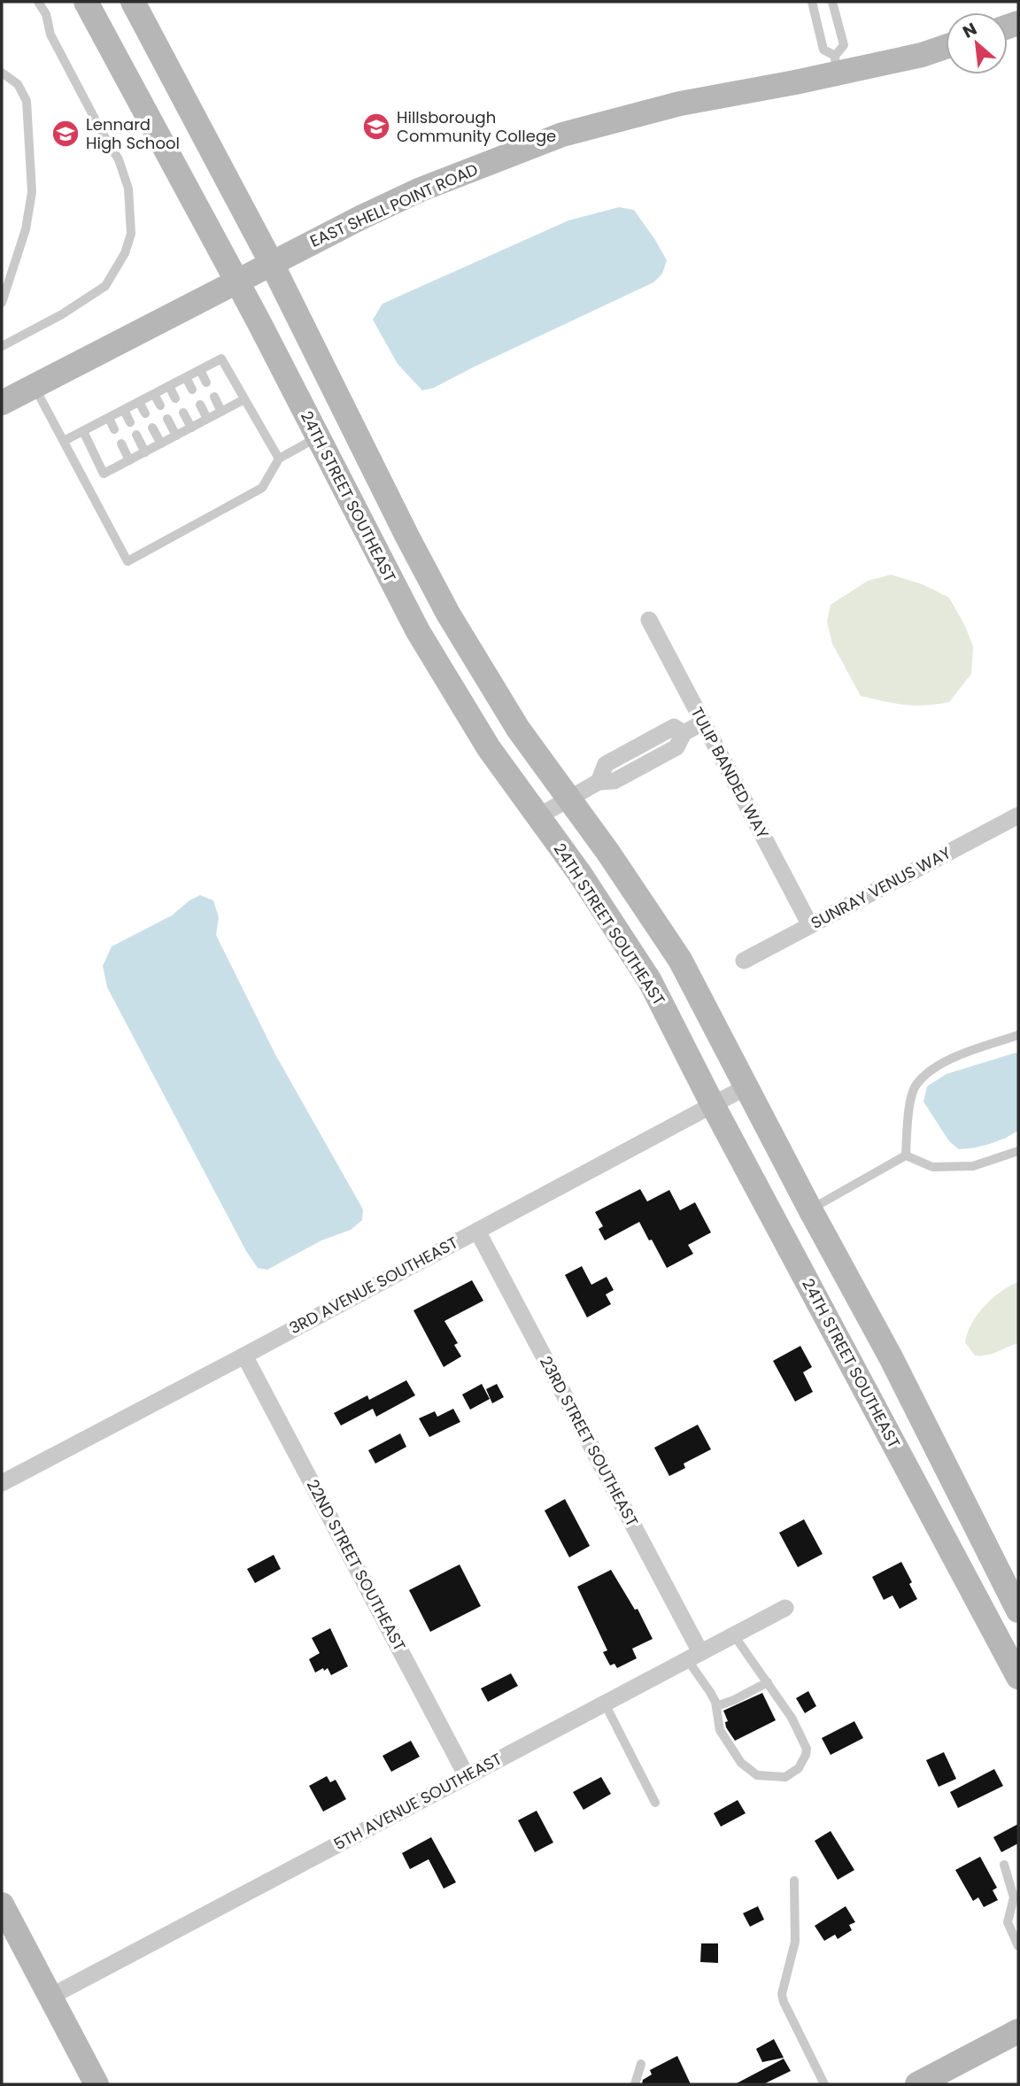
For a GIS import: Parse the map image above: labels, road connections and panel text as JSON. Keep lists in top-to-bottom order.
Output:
{
  "streets": {
    "street": [
      "EAST SHELL POINT ROAD",
      "24TH STREET SOUTHEAST",
      "TULIP BANDED WAY",
      "SUNRAY VENUS WAY",
      "3RD AVENUE SOUTHEAST",
      "23RD STREET SOUTHEAST",
      "22ND STREET SOUTHEAST",
      "5TH AVENUE SOUTHEAST"
    ]
  },
  "crossings": [
    ["EAST SHELL POINT ROAD", "24TH STREET SOUTHEAST"],
    ["24TH STREET SOUTHEAST", "3RD AVENUE SOUTHEAST"],
    ["TULIP BANDED WAY", "SUNRAY VENUS WAY"],
    ["3RD AVENUE SOUTHEAST", "23RD STREET SOUTHEAST"],
    ["3RD AVENUE SOUTHEAST", "22ND STREET SOUTHEAST"],
    ["23RD STREET SOUTHEAST", "5TH AVENUE SOUTHEAST"],
    ["22ND STREET SOUTHEAST", "5TH AVENUE SOUTHEAST"]
  ],
  "places": {
    "school or university": ["Hillsborough Community College", "Lennard High School"]
  },
  "north": "top left"
}
